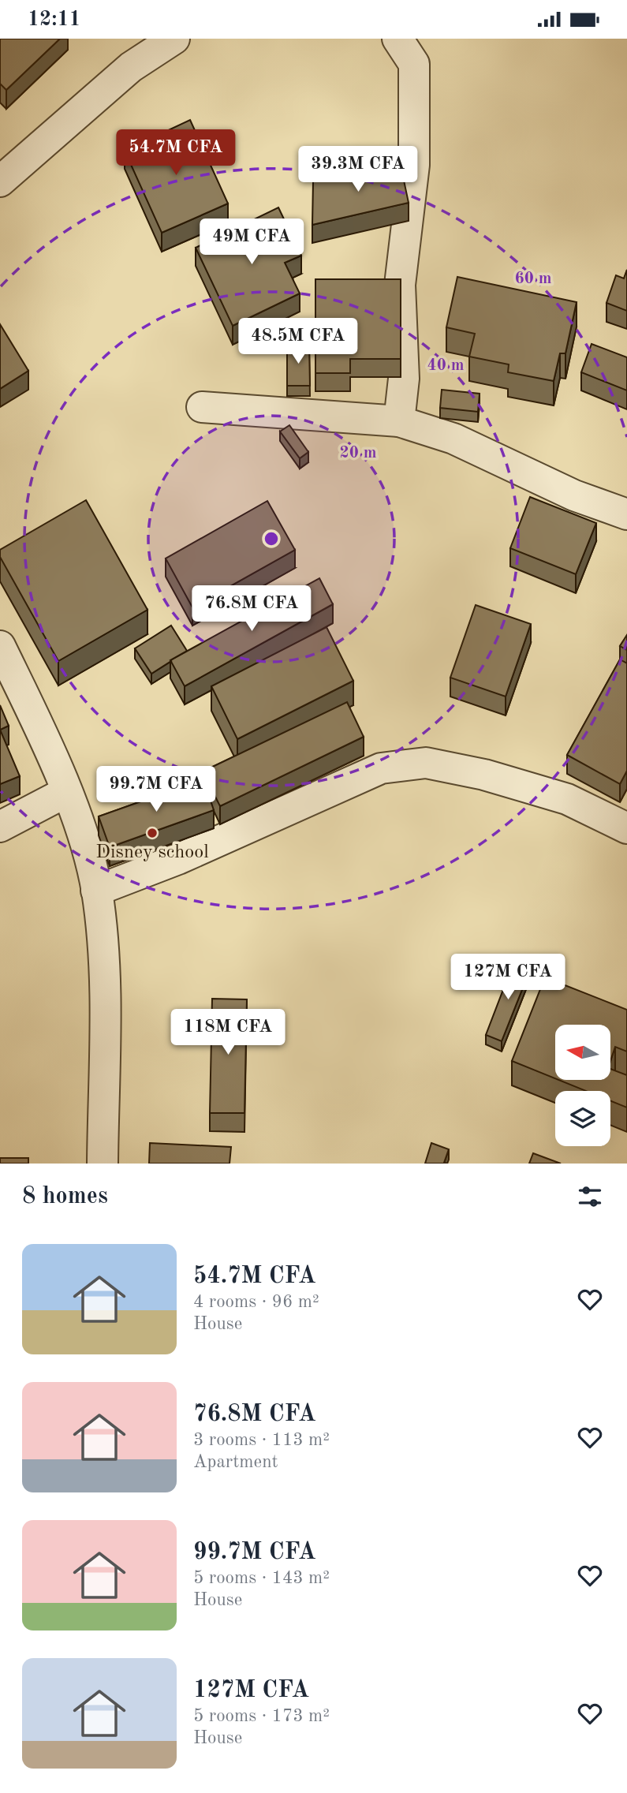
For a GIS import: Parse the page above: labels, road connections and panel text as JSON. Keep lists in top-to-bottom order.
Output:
{
  "places": ["Disney school"],
  "north": "left",
  "page": {
    "status": "12:11",
    "price": [
      "54.7M CFA",
      "39.3M CFA",
      "49M CFA",
      "48.5M CFA",
      "76.8M CFA",
      "99.7M CFA",
      "127M CFA",
      "118M CFA"
    ],
    "heading": "8 homes",
    "list": [
      {
        "name": "54.7M CFA",
        "note": "4 rooms · 96 m² · House"
      },
      {
        "name": "76.8M CFA",
        "note": "3 rooms · 113 m² · Apartment"
      },
      {
        "name": "99.7M CFA",
        "note": "5 rooms · 143 m² · House"
      },
      {
        "name": "127M CFA",
        "note": "5 rooms · 173 m² · House"
      }
    ]
  },
  "rings": ["60 m", "40 m", "20 m"]
}
